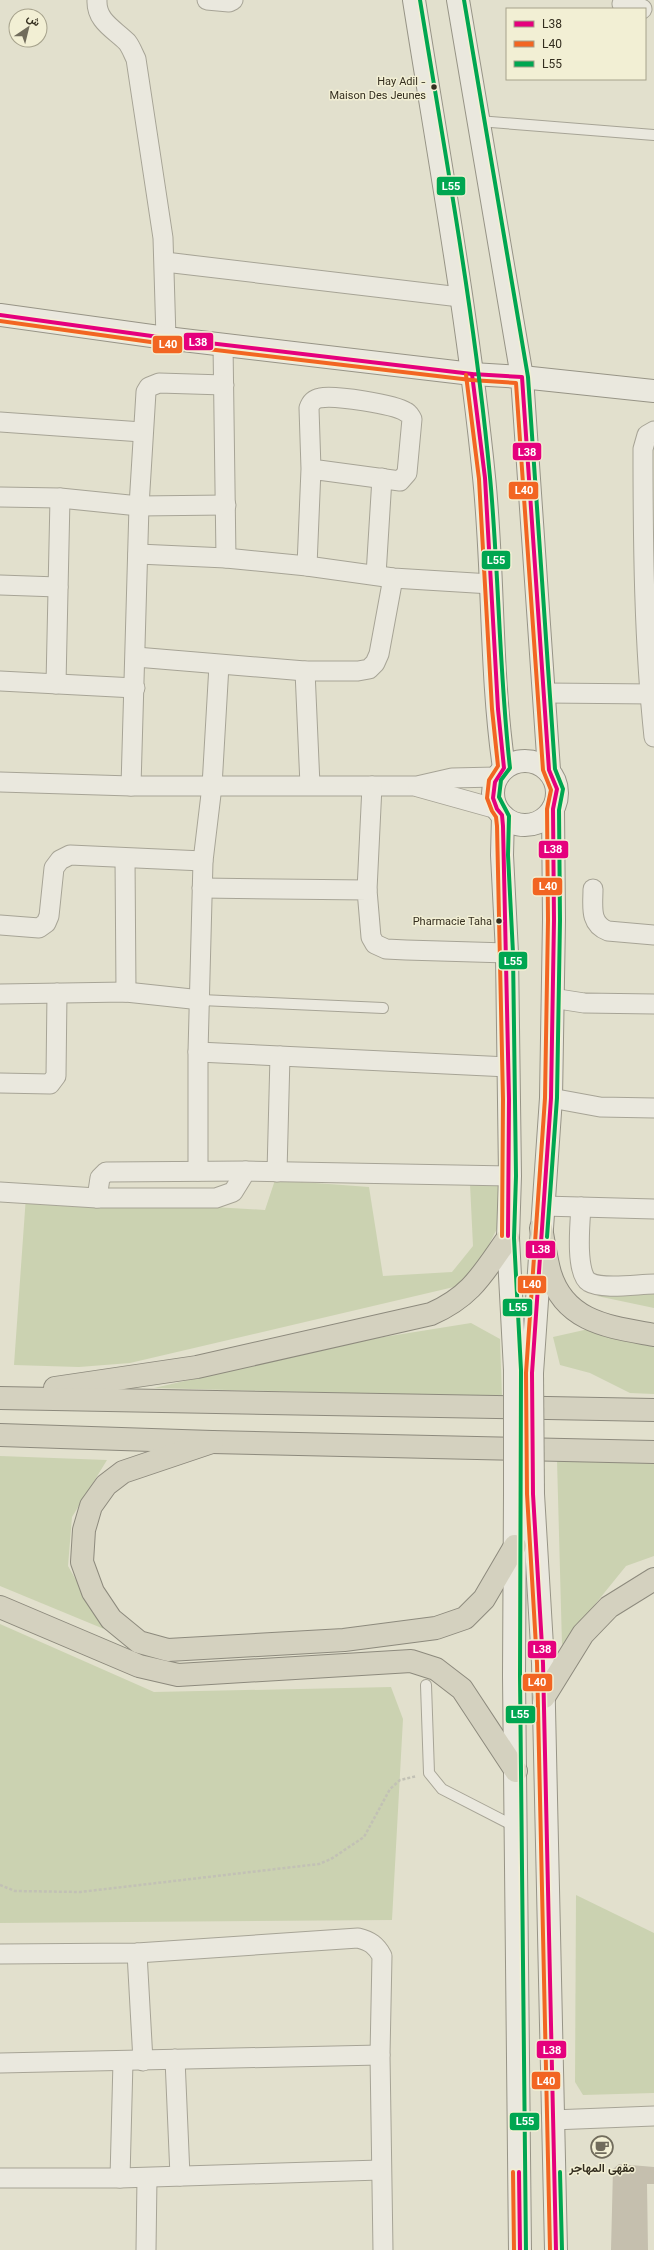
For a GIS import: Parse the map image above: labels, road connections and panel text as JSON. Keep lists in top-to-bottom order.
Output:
{
  "places": {
    "other": ["Hay Adil - Maison Des Jeunes", "Pharmacie Taha"],
    "cafe": ["مقهى المهاجر"]
  },
  "lines": ["transit line L55", "transit line L38", "transit line L40"],
  "legend": ["L38", "L40", "L55"],
  "north": "top right"
}
